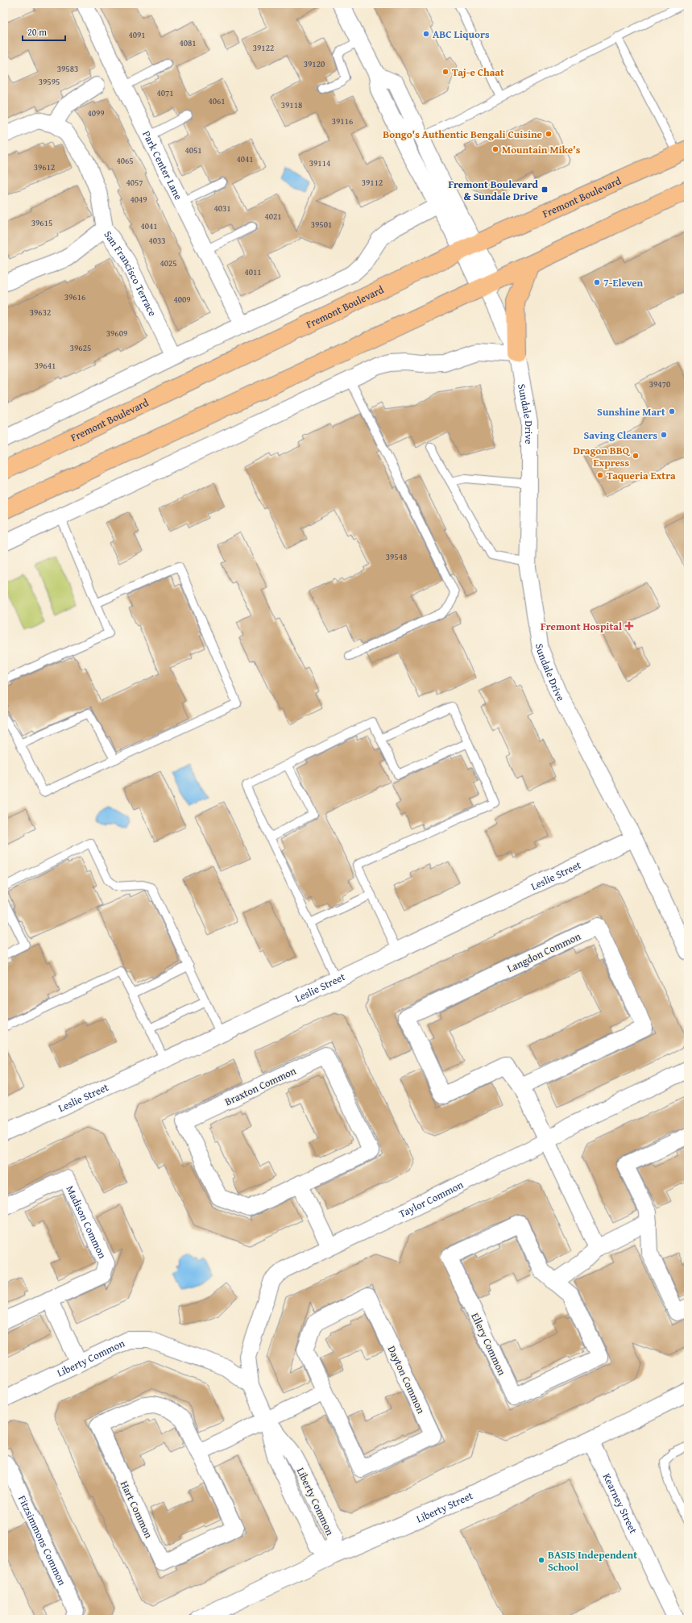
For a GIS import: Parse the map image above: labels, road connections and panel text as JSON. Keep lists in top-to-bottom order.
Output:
{
  "streets": {
    "main road": ["Fremont Boulevard"],
    "street": [
      "Park Center Lane",
      "San Francisco Terrace",
      "Sundale Drive",
      "Leslie Street",
      "Langdon Common",
      "Braxton Common",
      "Taylor Common",
      "Madison Common",
      "Ellery Common",
      "Liberty Common",
      "Dayton Common",
      "Kearney Street",
      "Liberty Street",
      "Hart Common",
      "Fitzsimmons Common"
    ]
  },
  "crossings": [
    ["Fremont Boulevard", "Sundale Drive"],
    ["Sundale Drive", "Leslie Street"],
    ["Taylor Common", "Liberty Common"],
    ["Liberty Common", "Liberty Street"],
    ["Kearney Street", "Liberty Street"]
  ],
  "places": {
    "other": [
      "ABC Liquors",
      "Taj-e Chaat",
      "Bongo's Authentic Bengali Cuisine",
      "Mountain Mike's",
      "7-Eleven",
      "Sunshine Mart",
      "Saving Cleaners",
      "Dragon BBQ Express",
      "Taqueria Extra",
      "BASIS Independent School"
    ],
    "transit": ["Fremont Boulevard & Sundale Drive"],
    "health": ["Fremont Hospital"]
  },
  "house_numbers": [
    "4091",
    "4081",
    "39122",
    "39120",
    "39583",
    "39595",
    "4071",
    "4061",
    "39118",
    "4099",
    "39116",
    "4051",
    "4041",
    "4065",
    "39114",
    "39612",
    "4057",
    "39112",
    "4049",
    "4031",
    "4021",
    "39615",
    "39501",
    "4041",
    "4033",
    "4025",
    "4011",
    "39616",
    "4009",
    "39632",
    "39609",
    "39625",
    "39641",
    "39470",
    "39548"
  ],
  "scale_bar": "20 m"
}
